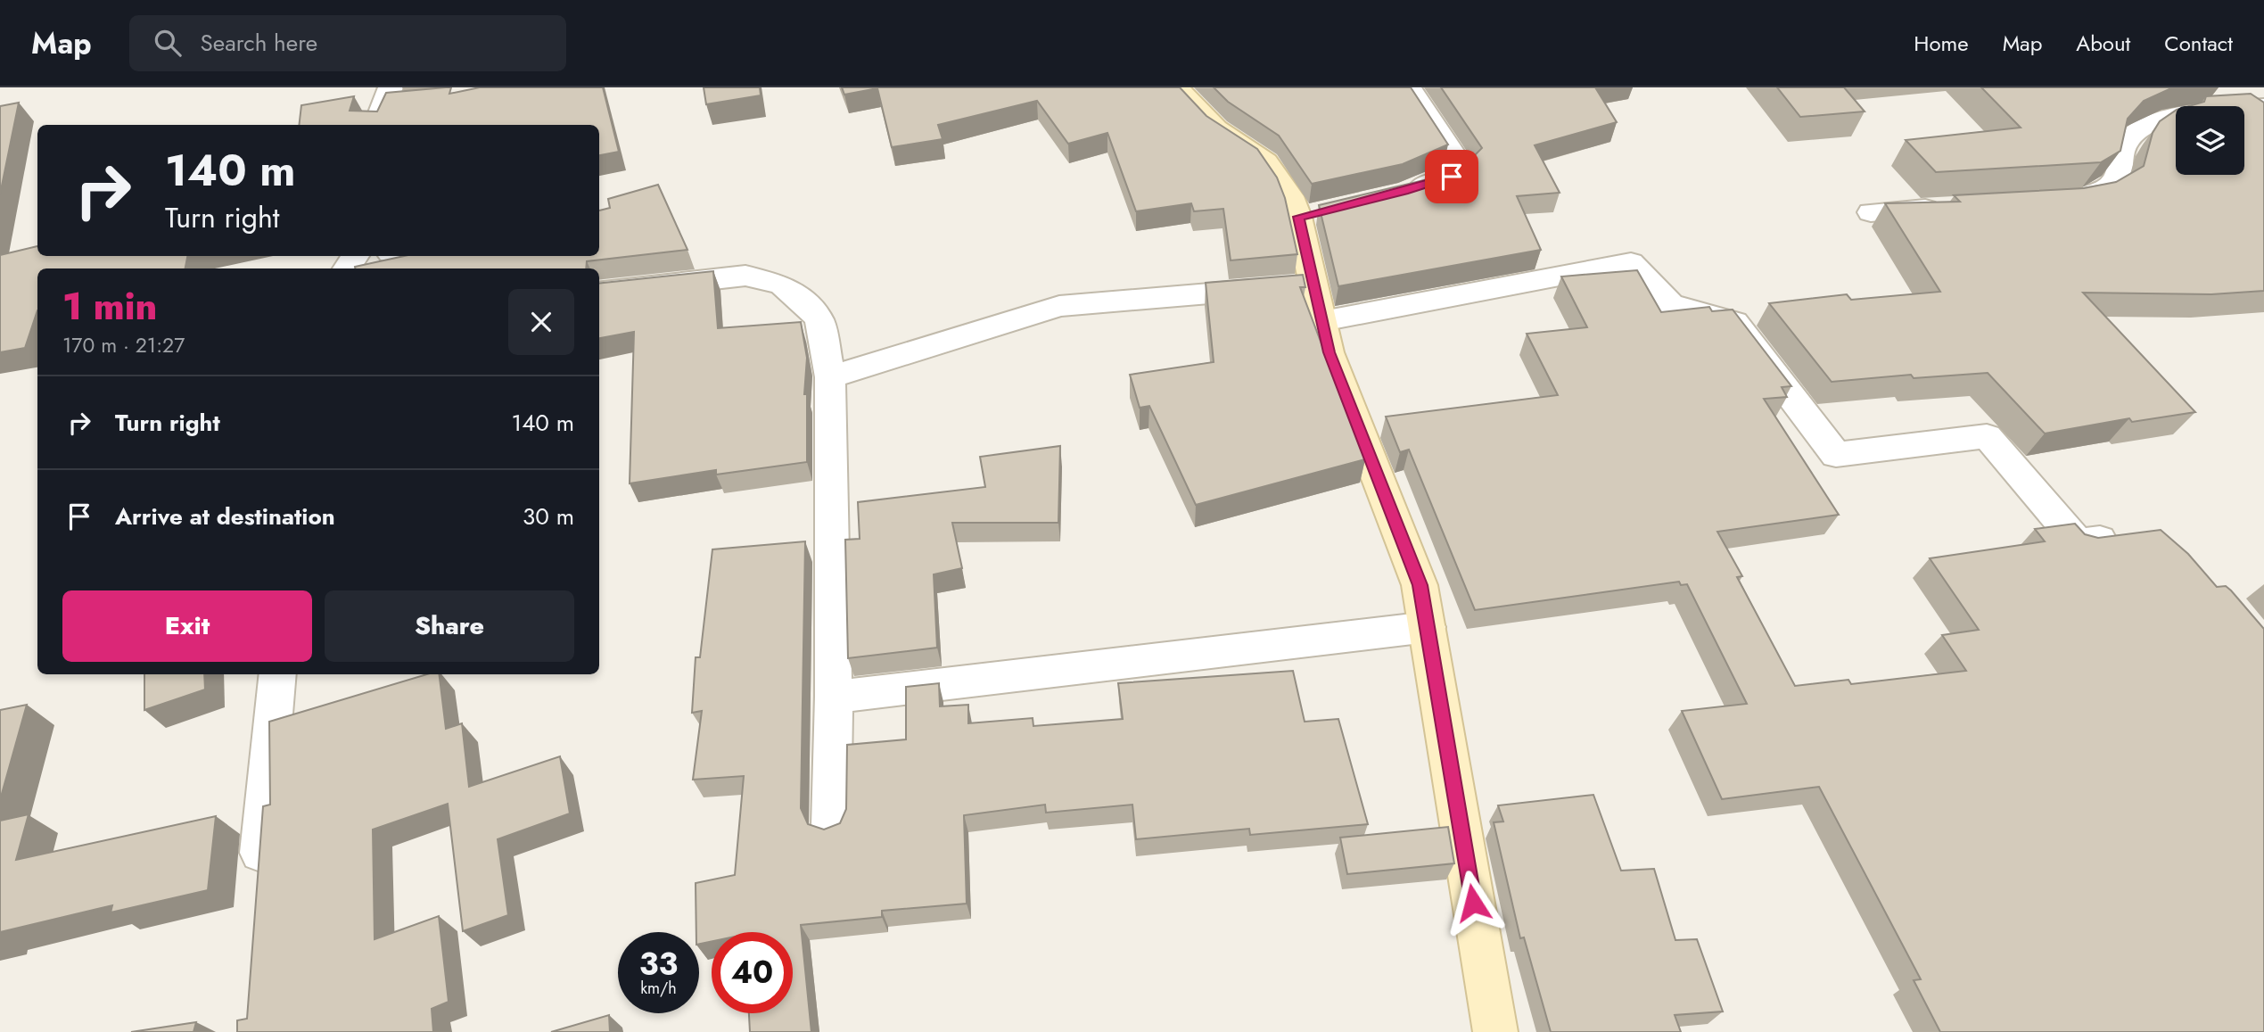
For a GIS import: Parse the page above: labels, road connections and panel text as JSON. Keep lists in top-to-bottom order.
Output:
{
  "page": {
    "header": "Map",
    "search": "Search here",
    "nav": [
      "Home",
      "Map",
      "About",
      "Contact"
    ],
    "turn": ["140 m", "Turn right"],
    "heading": ["1 min", "170 m · 21:27"],
    "list": [
      {
        "name": "Turn right",
        "value": "140 m"
      },
      {
        "name": "Arrive at destination",
        "value": "30 m"
      }
    ],
    "buttons": ["Exit", "Share"],
    "speed": "33 km/h",
    "limit": "40"
  }
}
